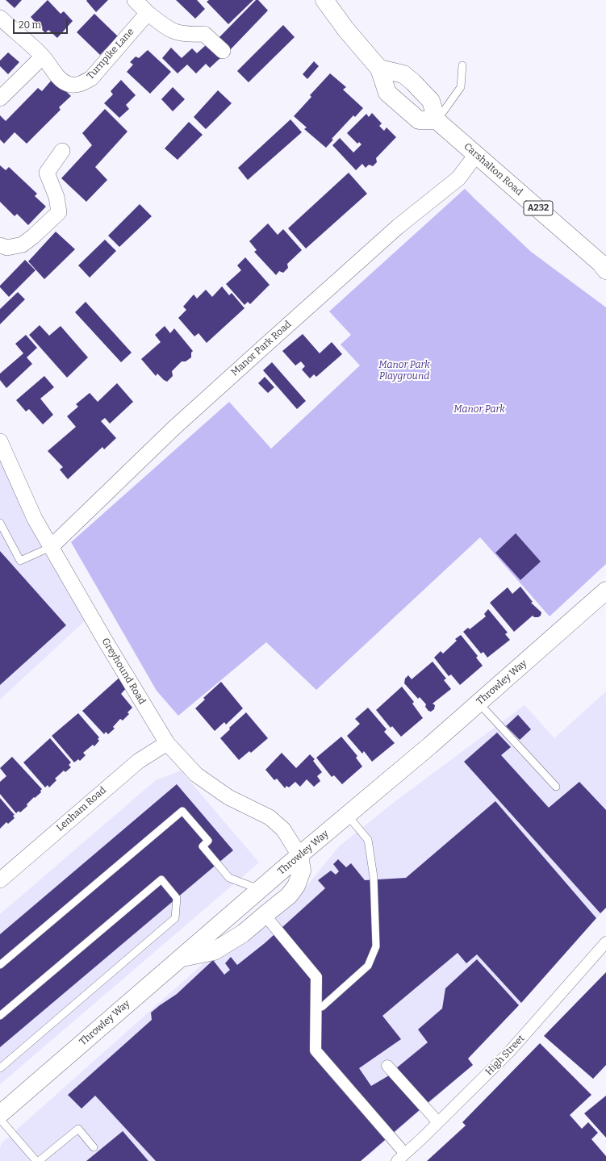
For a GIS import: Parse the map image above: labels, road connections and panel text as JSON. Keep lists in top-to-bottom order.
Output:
{
  "streets": {
    "main road": ["Carshalton Road", "A232", "Throwley Way"],
    "street": [
      "Turnpike Lane",
      "Manor Park Road",
      "Greyhound Road",
      "Lenham Road",
      "High Street"
    ]
  },
  "crossings": [
    ["Carshalton Road", "Manor Park Road"],
    ["Manor Park Road", "Greyhound Road"],
    ["Greyhound Road", "Throwley Way"],
    ["Greyhound Road", "Lenham Road"]
  ],
  "parks": ["Manor Park Playground", "Manor Park"],
  "scale_bar": "20 m"
}
